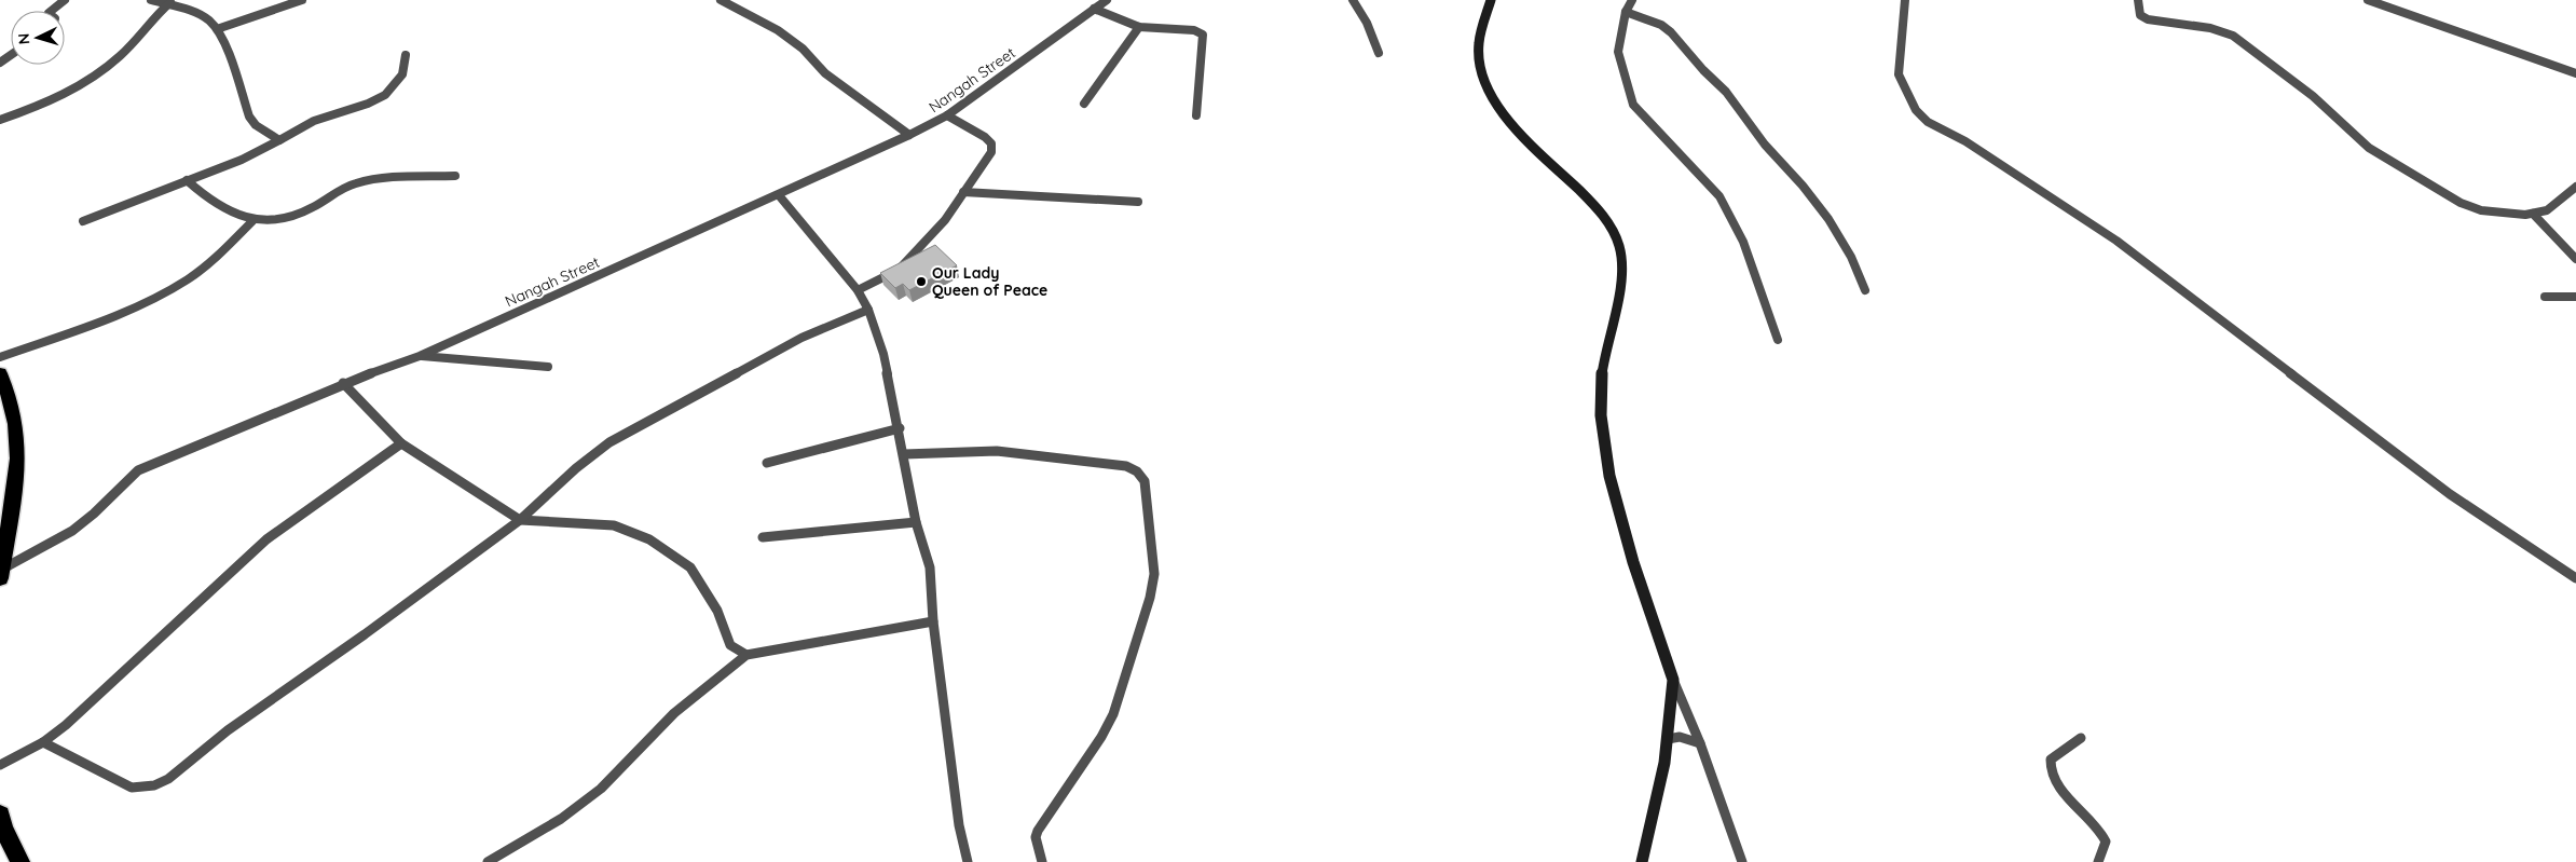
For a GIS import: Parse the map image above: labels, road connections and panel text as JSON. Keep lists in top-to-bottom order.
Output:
{
  "streets": {
    "street": ["Nangah Street"]
  },
  "places": ["Our Lady Queen of Peace"],
  "north": "left"
}
